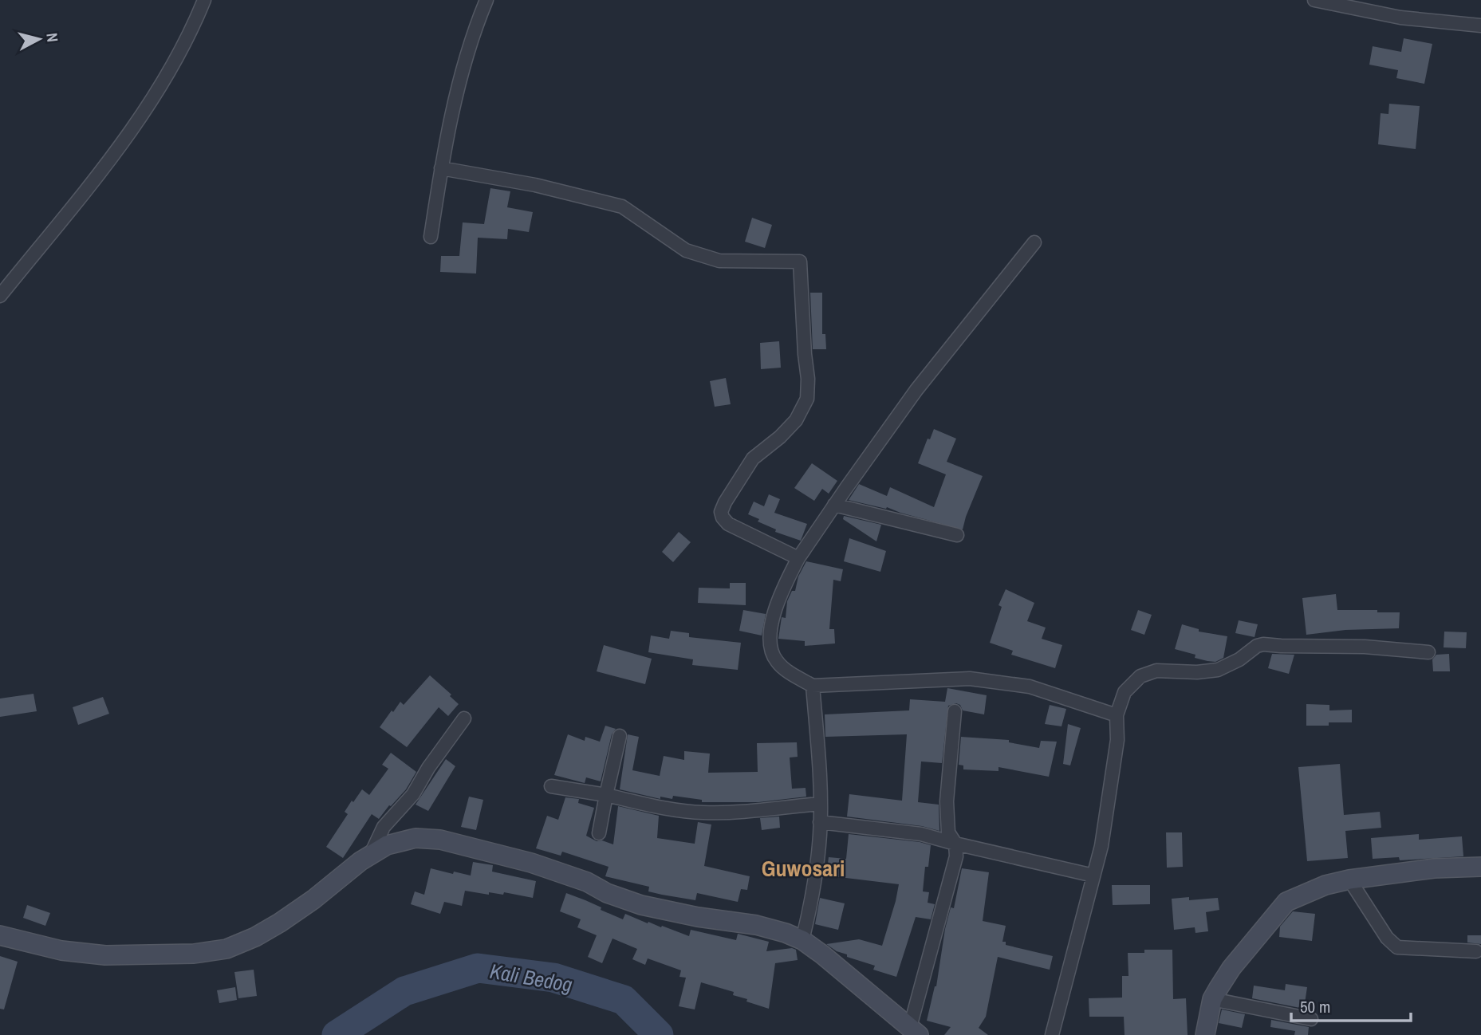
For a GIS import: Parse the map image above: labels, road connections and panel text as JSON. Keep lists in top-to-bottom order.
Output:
{
  "districts": ["Guwosari"],
  "water": ["Kali Bedog"],
  "scale_bar": "50 m",
  "north": "right"
}
